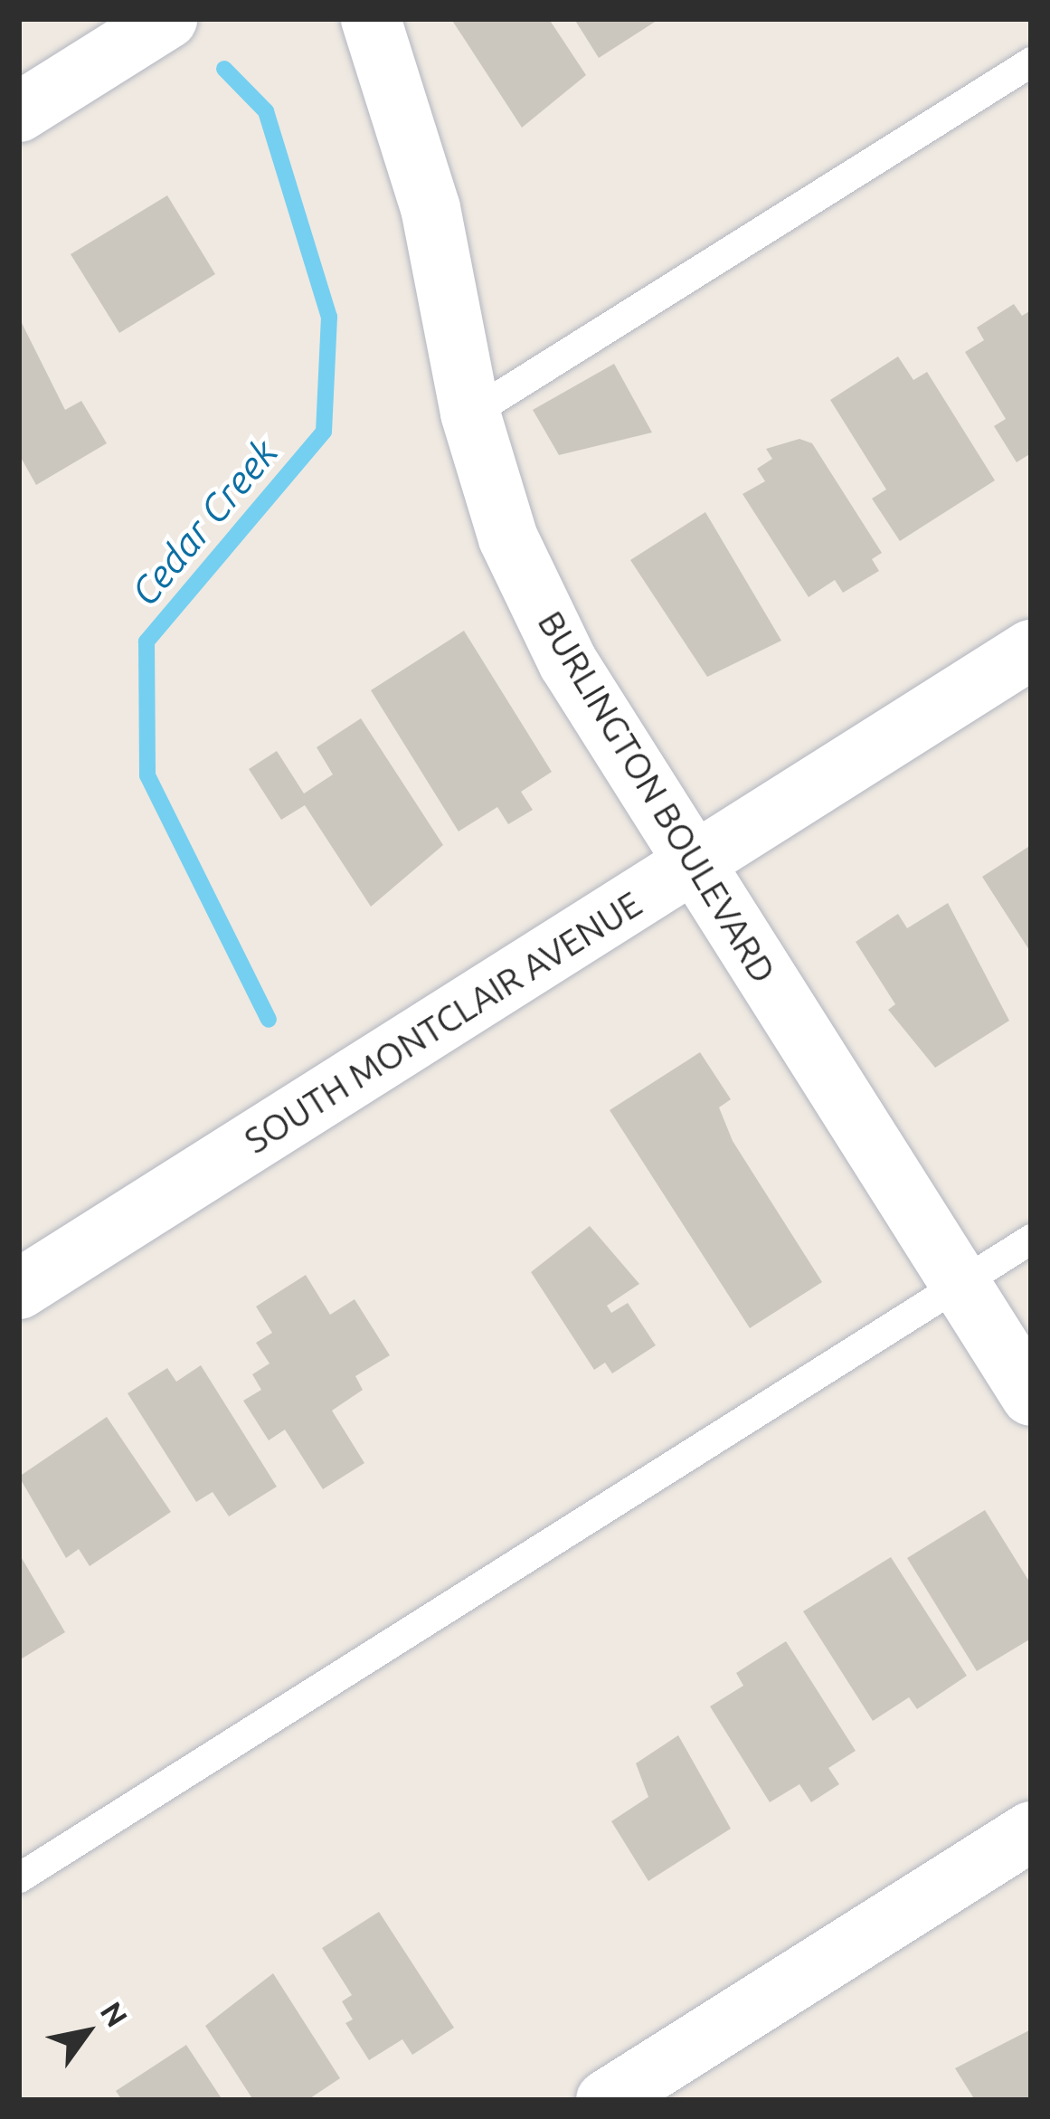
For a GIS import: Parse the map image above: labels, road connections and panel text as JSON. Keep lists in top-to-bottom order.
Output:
{
  "streets": {
    "street": ["BURLINGTON BOULEVARD", "SOUTH MONTCLAIR AVENUE"]
  },
  "crossings": [
    ["BURLINGTON BOULEVARD", "SOUTH MONTCLAIR AVENUE"]
  ],
  "water": ["Cedar Creek"],
  "north": "top right"
}
